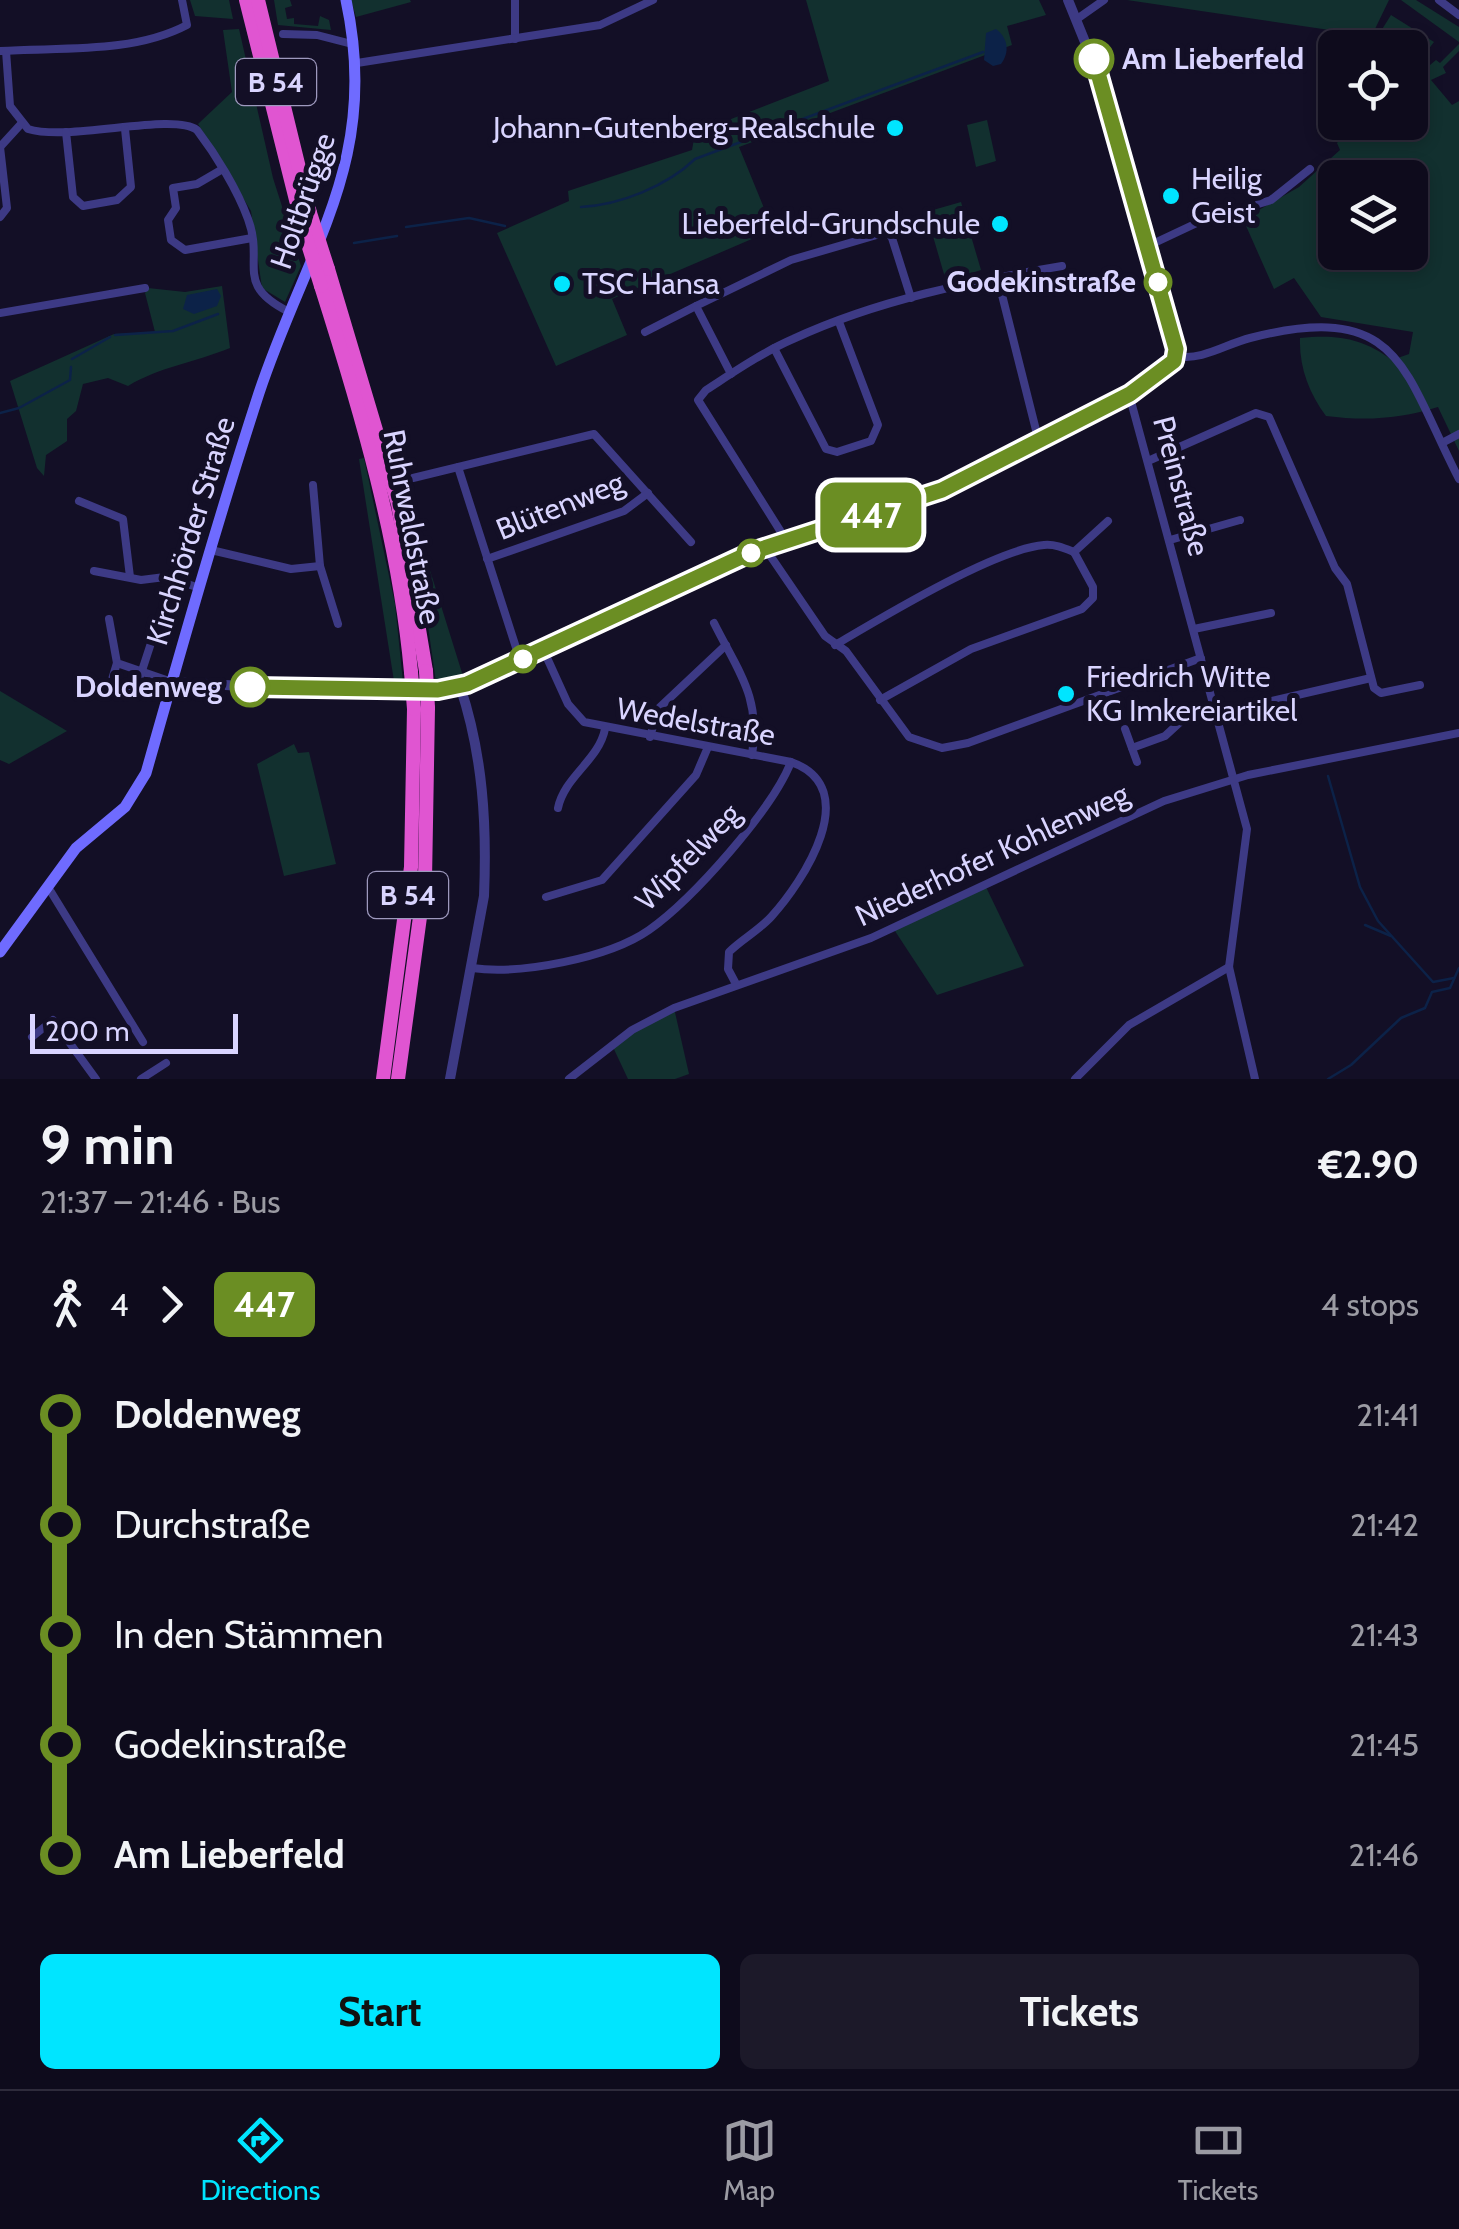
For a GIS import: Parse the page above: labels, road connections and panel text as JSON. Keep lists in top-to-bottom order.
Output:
{
  "streets": {
    "highway": ["B 54", "Ruhrwaldstraße"],
    "main road": ["Holtbrügge", "Kirchhörder Straße"],
    "street": [
      "Preinstraße",
      "Blütenweg",
      "Wedelstraße",
      "Niederhofer Kohlenweg",
      "Wipfelweg"
    ]
  },
  "crossings": [
    ["B 54", "Ruhrwaldstraße"],
    ["Holtbrügge", "Kirchhörder Straße"],
    ["Preinstraße", "Niederhofer Kohlenweg"],
    ["Wedelstraße", "Niederhofer Kohlenweg"],
    ["Wedelstraße", "Wipfelweg"]
  ],
  "places": [
    "Am Lieberfeld",
    "Johann-Gutenberg-Realschule",
    "Heilig Geist",
    "Lieberfeld-Grundschule",
    "Godekinstraße",
    "TSC Hansa",
    "Doldenweg",
    "Friedrich Witte KG Imkereiartikel"
  ],
  "lines": ["bus line 447"],
  "scale_bar": "200 m",
  "page": {
    "on_map": "447",
    "scale": "200 m",
    "heading": ["9 min", "21:37 – 21:46 · Bus", "€2.90"],
    "legs": ["4", "447", "4 stops"],
    "list": [
      {
        "name": "Doldenweg",
        "value": "21:41"
      },
      {
        "name": "Durchstraße",
        "value": "21:42"
      },
      {
        "name": "In den Stämmen",
        "value": "21:43"
      },
      {
        "name": "Godekinstraße",
        "value": "21:45"
      },
      {
        "name": "Am Lieberfeld",
        "value": "21:46"
      }
    ],
    "buttons": ["Start", "Tickets"],
    "tabs": ["Directions", "Map", "Tickets"]
  }
}
